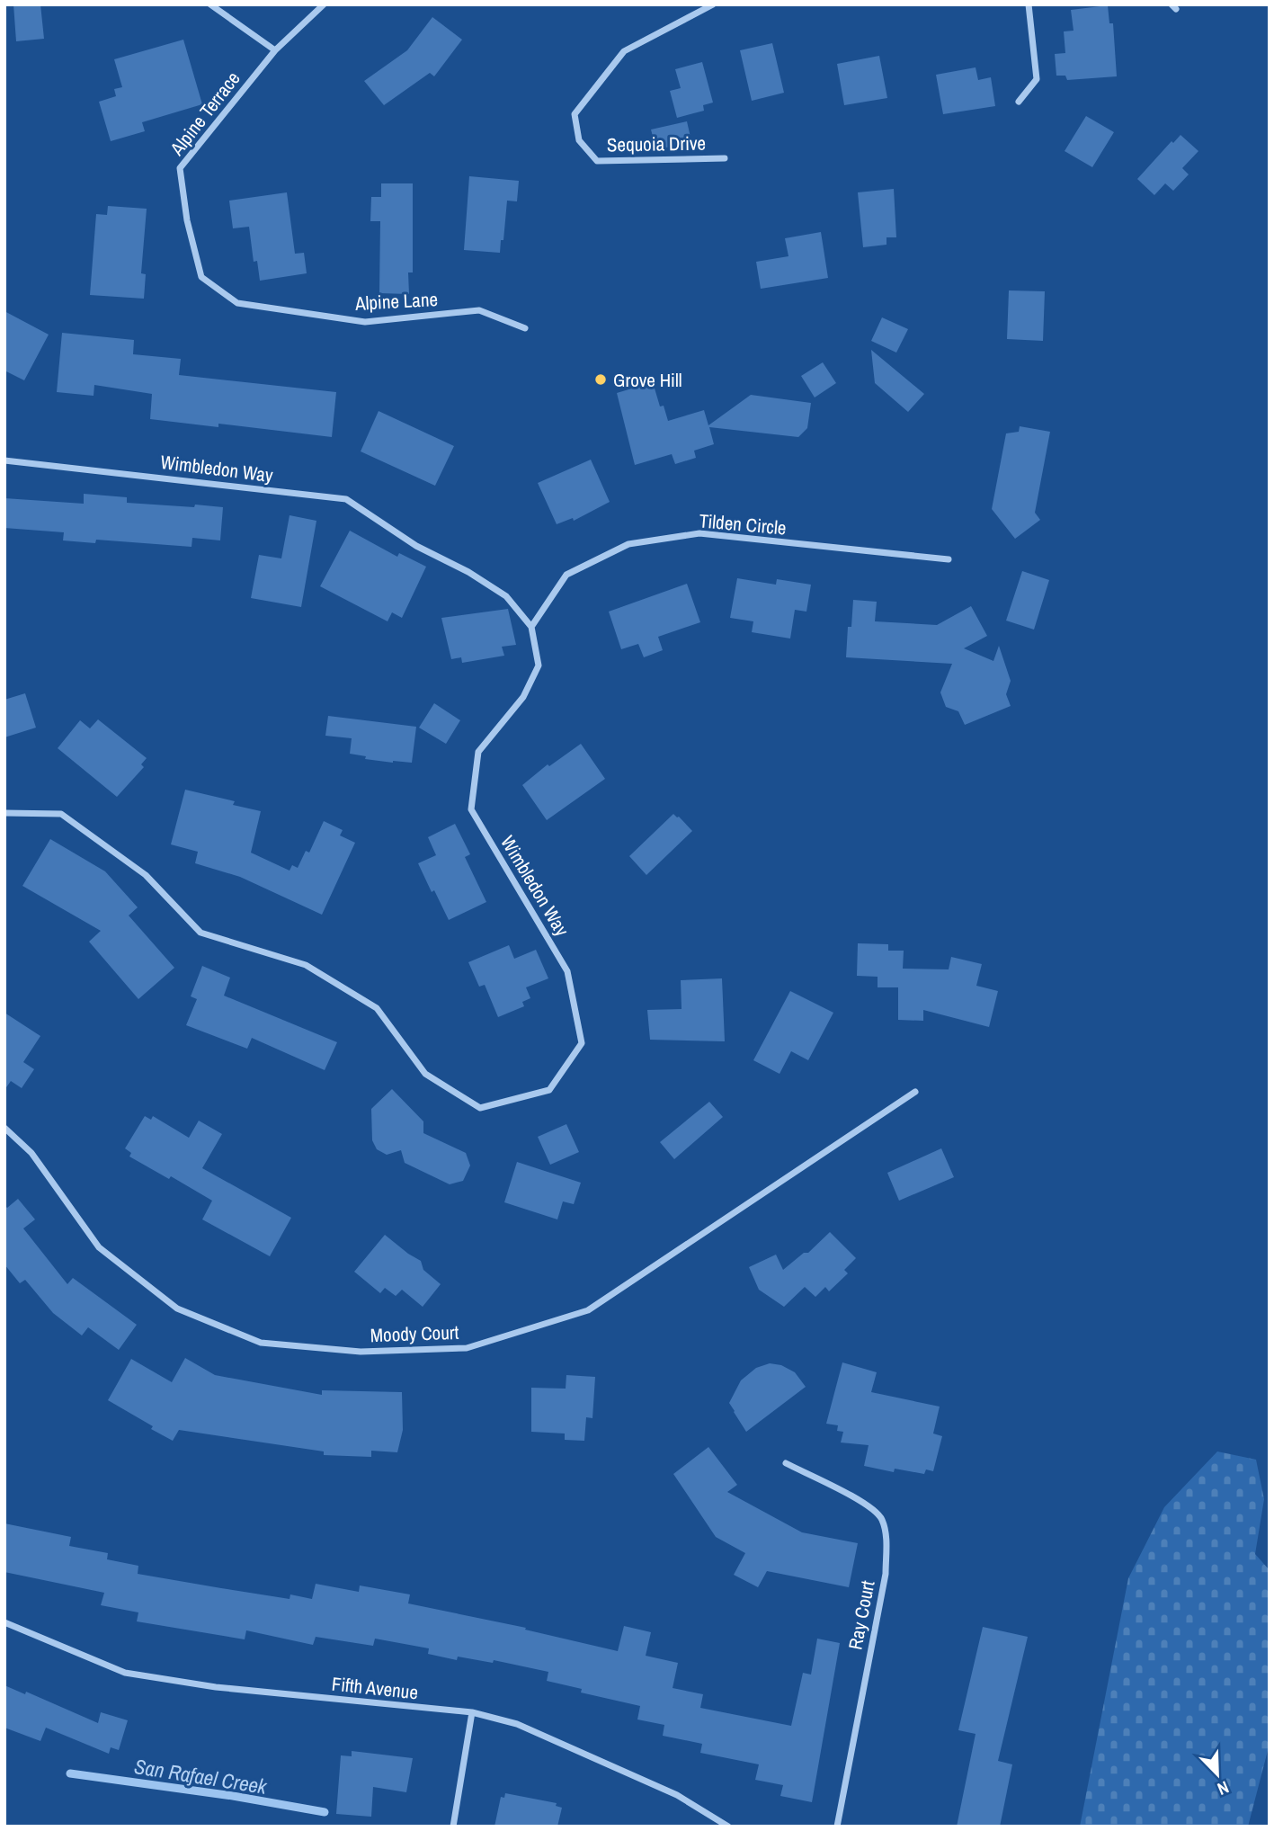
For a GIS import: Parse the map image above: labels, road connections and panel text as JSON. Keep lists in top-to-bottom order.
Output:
{
  "streets": {
    "street": [
      "Alpine Terrace",
      "Sequoia Drive",
      "Alpine Lane",
      "Wimbledon Way",
      "Tilden Circle",
      "Moody Court",
      "Ray Court",
      "Fifth Avenue"
    ]
  },
  "crossings": [
    ["Alpine Terrace", "Alpine Lane"],
    ["Wimbledon Way", "Tilden Circle"]
  ],
  "water": ["San Rafael Creek"],
  "places": ["Grove Hill"],
  "north": "bottom right"
}
